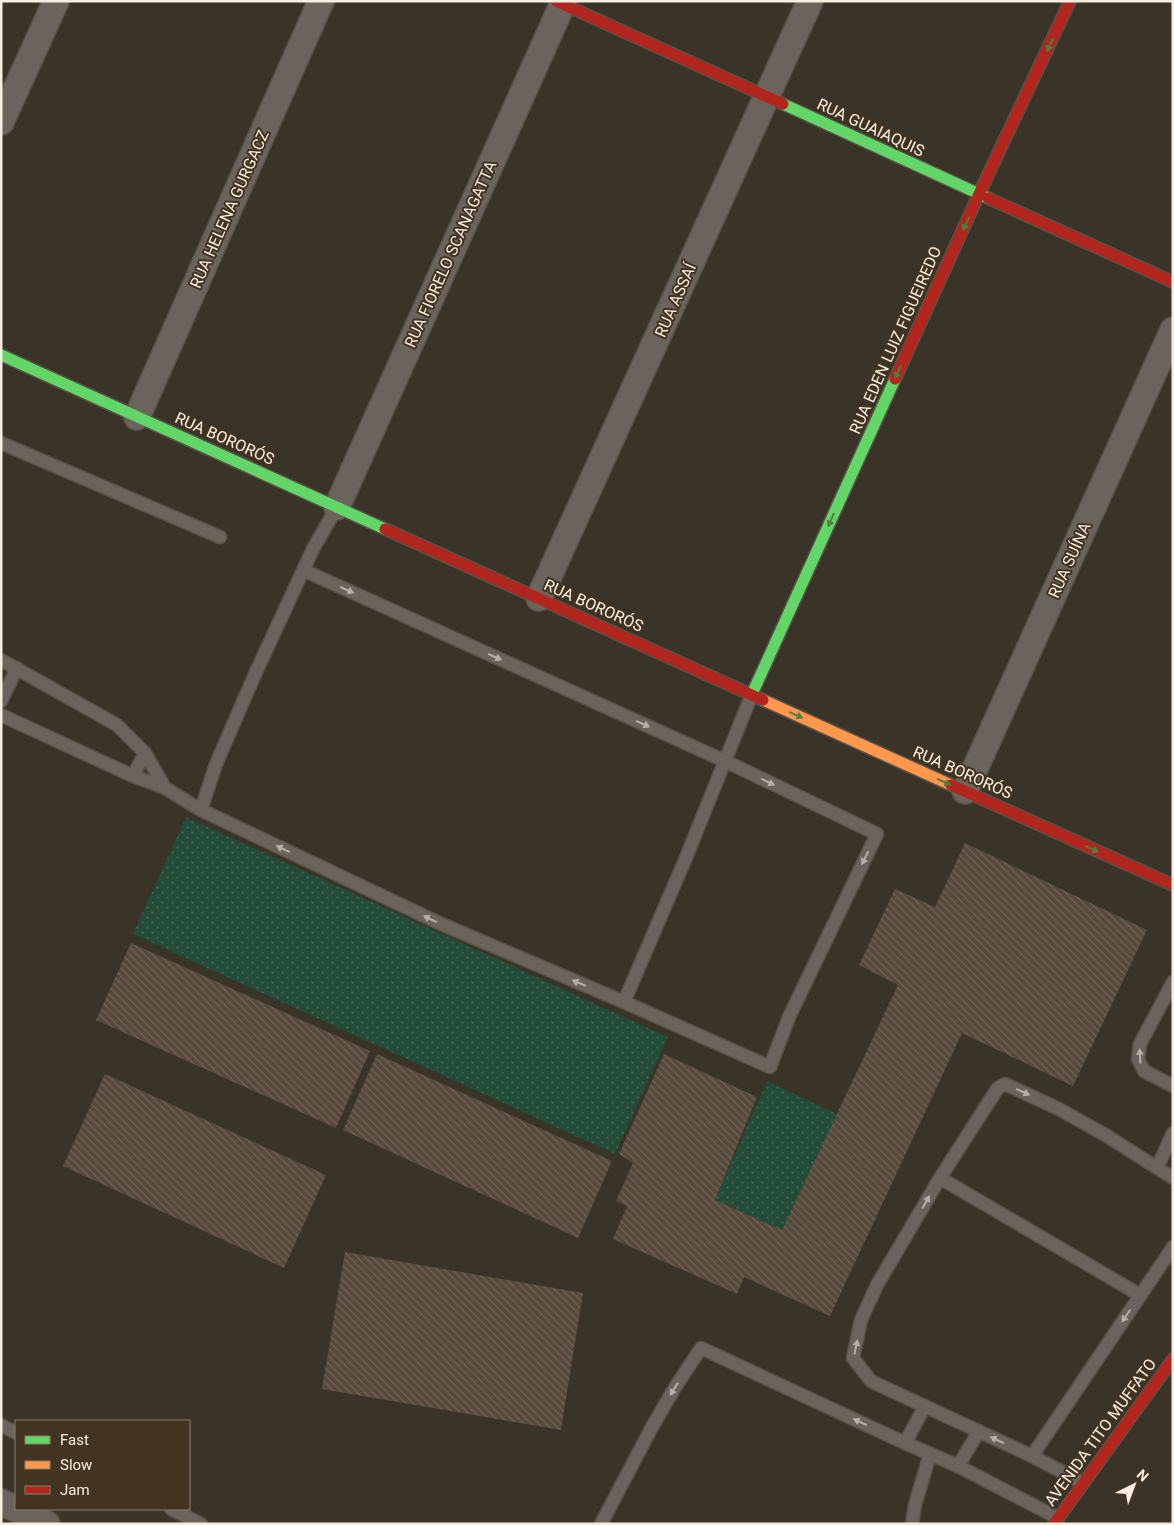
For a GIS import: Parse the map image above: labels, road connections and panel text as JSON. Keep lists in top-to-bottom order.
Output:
{
  "streets": {
    "street": [
      "RUA GUAIAQUIS",
      "RUA HELENA GURGACZ",
      "RUA FIORELO SCANAGATTA",
      "RUA ASSAÍ",
      "RUA EDEN LUIZ FIGUEIREDO",
      "RUA BORORÓS",
      "RUA SUÍNA",
      "AVENIDA TITO MUFFATO"
    ]
  },
  "crossings": [
    ["RUA GUAIAQUIS", "RUA FIORELO SCANAGATTA"],
    ["RUA GUAIAQUIS", "RUA ASSAÍ"],
    ["RUA GUAIAQUIS", "RUA EDEN LUIZ FIGUEIREDO"],
    ["RUA HELENA GURGACZ", "RUA BORORÓS"],
    ["RUA FIORELO SCANAGATTA", "RUA BORORÓS"],
    ["RUA ASSAÍ", "RUA BORORÓS"],
    ["RUA EDEN LUIZ FIGUEIREDO", "RUA BORORÓS"],
    ["RUA BORORÓS", "RUA SUÍNA"]
  ],
  "one_way": ["RUA EDEN LUIZ FIGUEIREDO", "RUA BORORÓS"],
  "legend": ["Fast", "Slow", "Jam"],
  "north": "top right"
}
